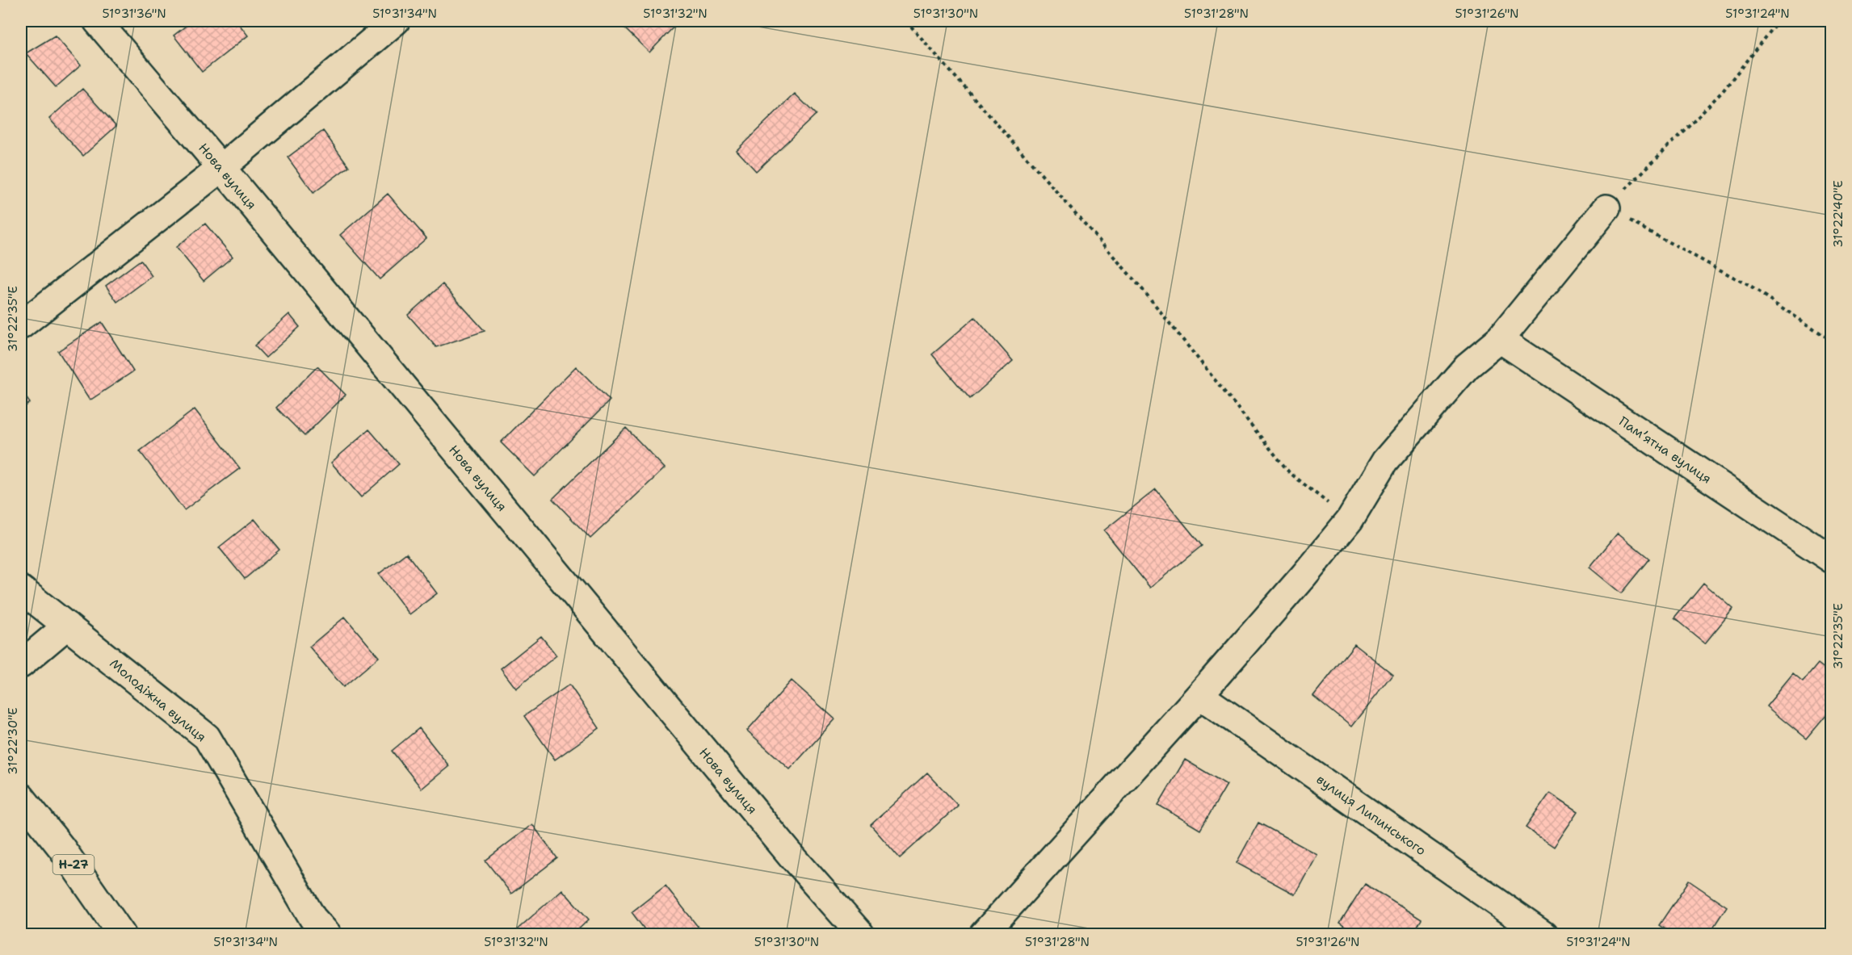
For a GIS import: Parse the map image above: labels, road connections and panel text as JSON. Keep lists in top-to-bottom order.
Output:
{
  "streets": {
    "street": [
      "Нова вулиця",
      "Памʼятна вулиця",
      "Молодіжна вулиця",
      "вулиця Липинського",
      "Н-27"
    ]
  },
  "coordinates": [
    "51°31'36\"N",
    "51°31'34\"N",
    "51°31'32\"N",
    "51°31'30\"N",
    "51°31'28\"N",
    "51°31'26\"N",
    "51°31'24\"N",
    "31°22'40\"E",
    "31°22'35\"E",
    "31°22'30\"E"
  ]
}
